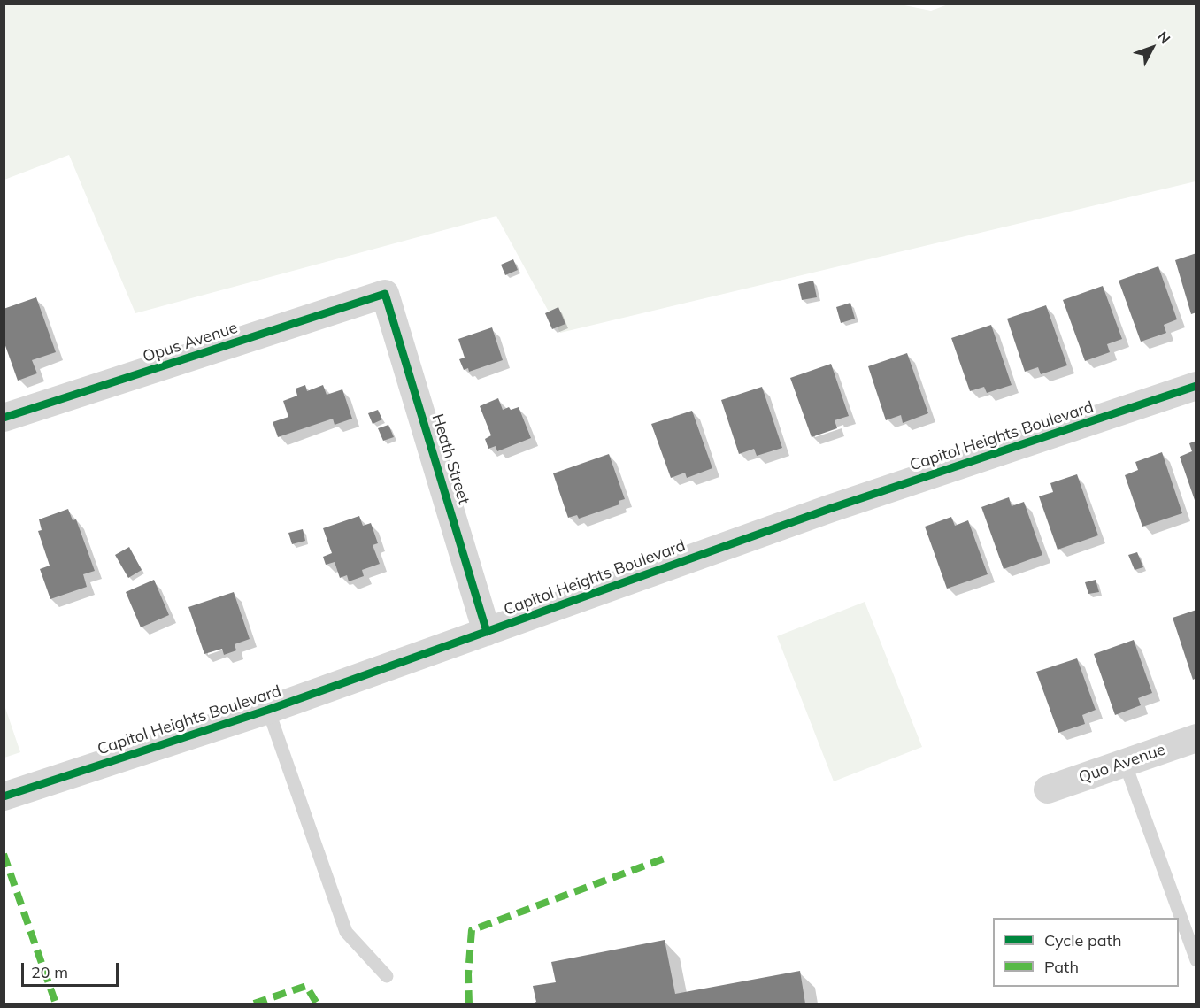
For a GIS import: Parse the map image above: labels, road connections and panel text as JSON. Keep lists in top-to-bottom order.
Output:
{
  "streets": {
    "street": [
      "Opus Avenue",
      "Capitol Heights Boulevard",
      "Heath Street",
      "Quo Avenue"
    ]
  },
  "crossings": [
    ["Opus Avenue", "Heath Street"],
    ["Capitol Heights Boulevard", "Heath Street"]
  ],
  "legend": ["Cycle path", "Path"],
  "scale_bar": "20 m",
  "north": "top right"
}
